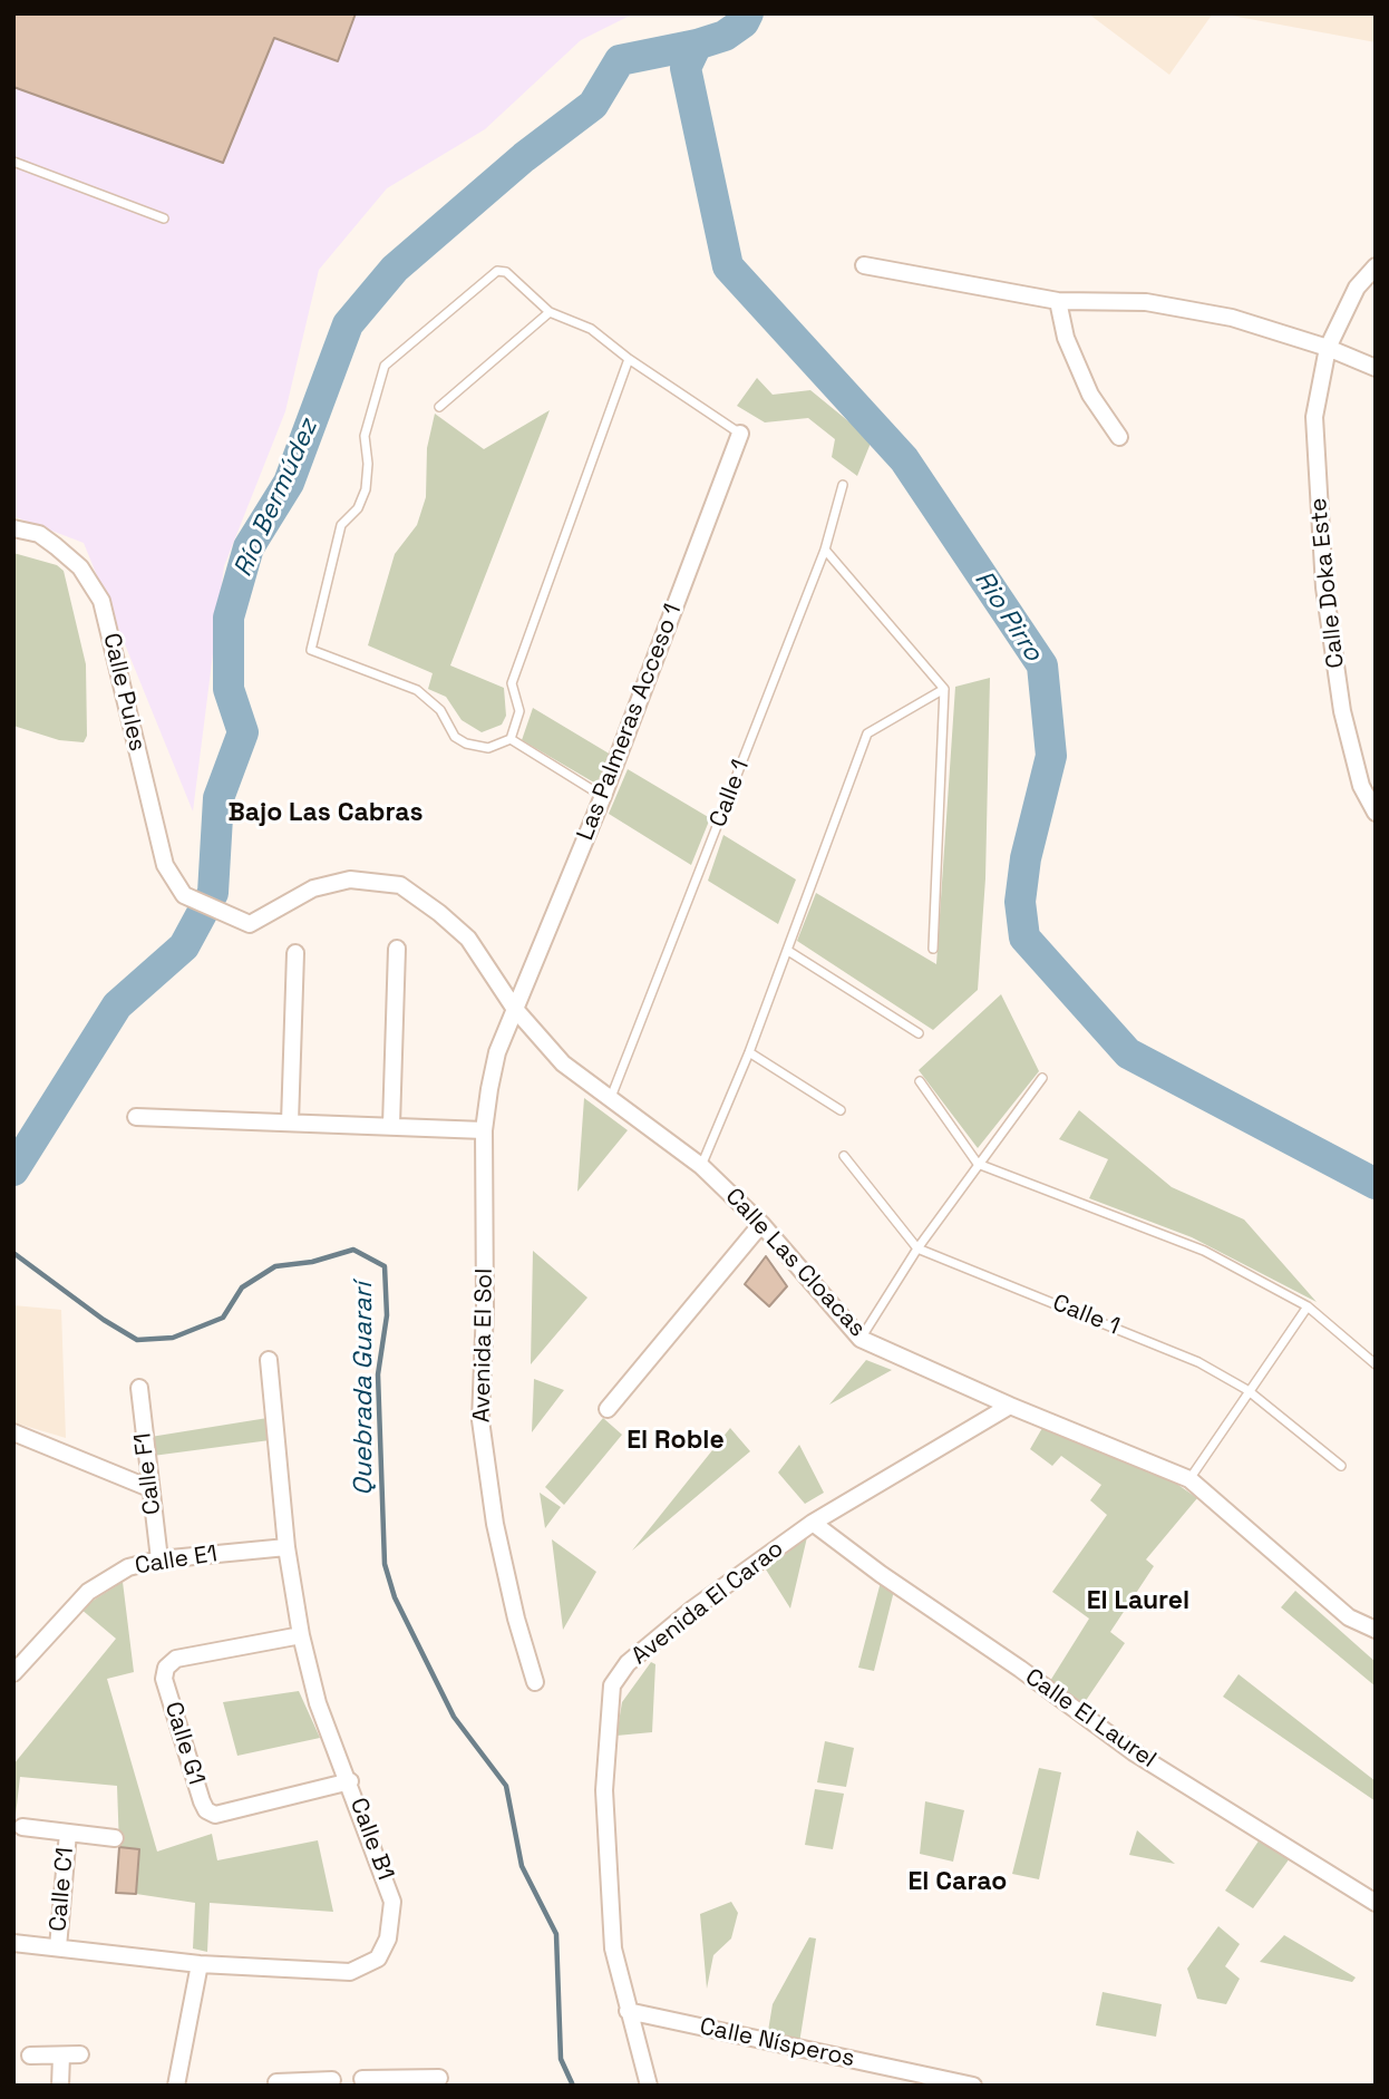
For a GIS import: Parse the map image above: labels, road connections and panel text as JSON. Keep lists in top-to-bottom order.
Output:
{
  "streets": {
    "street": [
      "Calle Doka Este",
      "Calle Pules",
      "Las Palmeras Acceso 1",
      "Calle Las Cloacas",
      "Avenida El Sol",
      "Calle F1",
      "Calle E1",
      "Avenida El Carao",
      "Calle El Laurel",
      "Calle G1",
      "Calle B1",
      "Calle C1",
      "Calle Nísperos"
    ],
    "lane": ["Calle 1"]
  },
  "crossings": [
    ["Calle Pules", "Calle Las Cloacas"],
    ["Las Palmeras Acceso 1", "Calle Las Cloacas"],
    ["Las Palmeras Acceso 1", "Avenida El Sol"],
    ["Calle 1", "Calle Las Cloacas"],
    ["Calle Las Cloacas", "Avenida El Sol"],
    ["Calle Las Cloacas", "Avenida El Carao"],
    ["Calle F1", "Calle E1"],
    ["Calle E1", "Calle B1"],
    ["Avenida El Carao", "Calle El Laurel"],
    ["Avenida El Carao", "Calle Nísperos"],
    ["Calle G1", "Calle B1"],
    ["Calle B1", "Calle C1"]
  ],
  "districts": [
    "Bajo Las Cabras",
    "El Roble",
    "El Laurel",
    "El Carao"
  ],
  "water": ["Río Bermúdez", "Rio Pirro", "Quebrada Guararí"]
}
